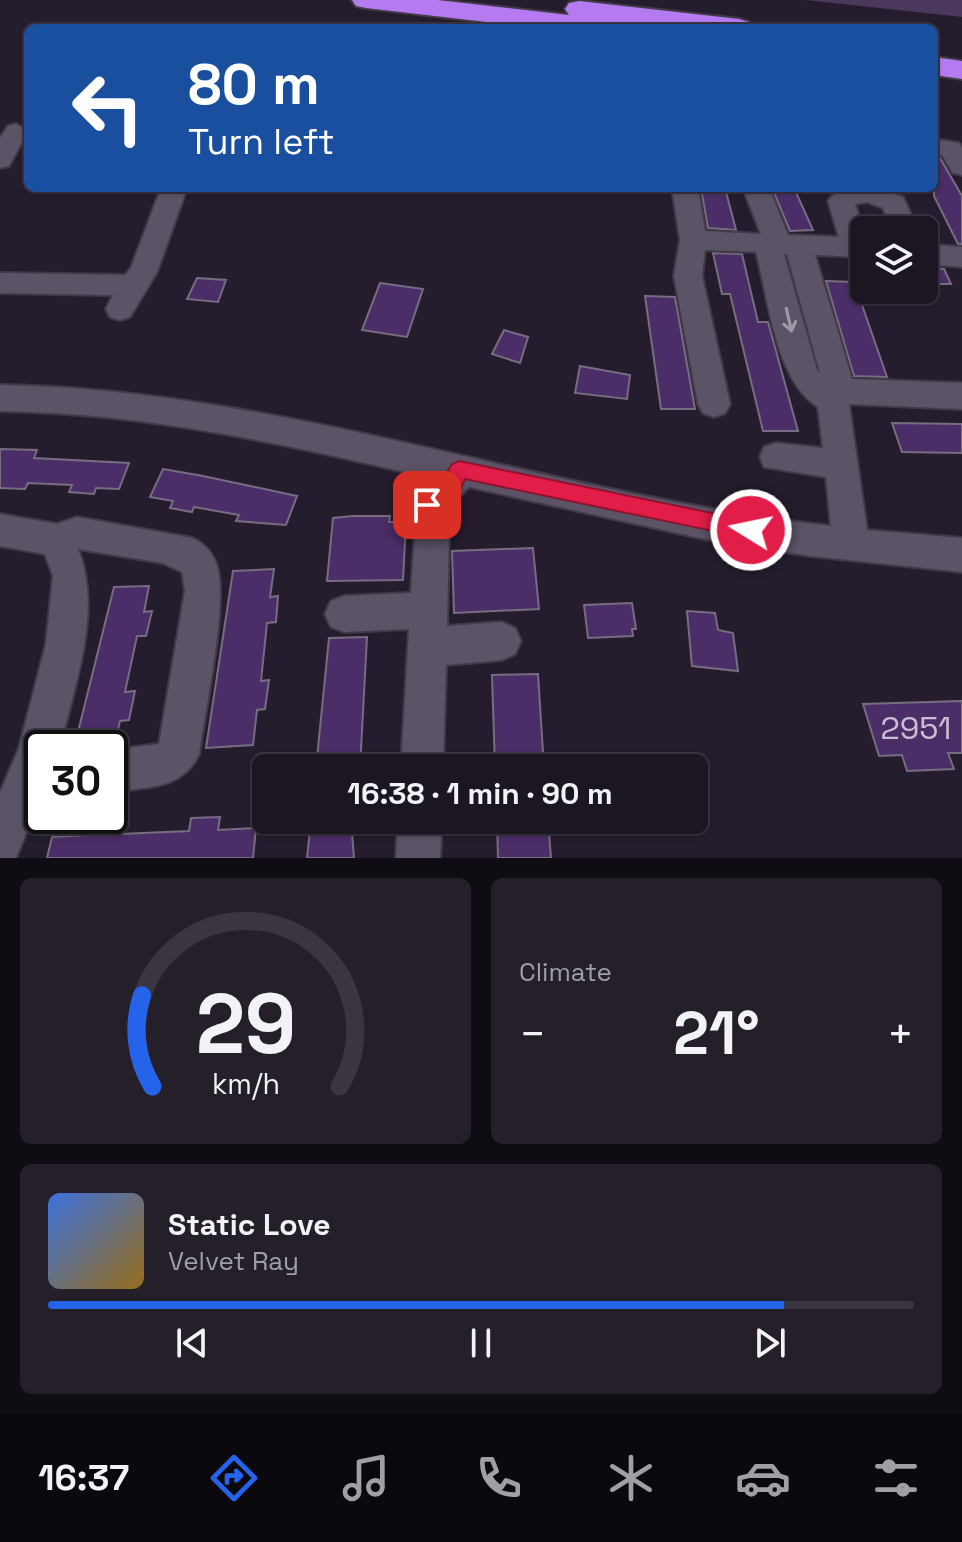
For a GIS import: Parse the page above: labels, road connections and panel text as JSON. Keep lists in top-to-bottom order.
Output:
{
  "house_numbers": ["2951"],
  "page": {
    "turn": ["80 m", "Turn left"],
    "limit": "30",
    "trip": "16:38 · 1 min · 90 m",
    "tile": "Climate",
    "heat": ["−", "21°", "+"],
    "song": ["Static Love", "Velvet Ray"],
    "tabs": "16:37",
    "gauge": ["29", "km/h"]
  }
}
